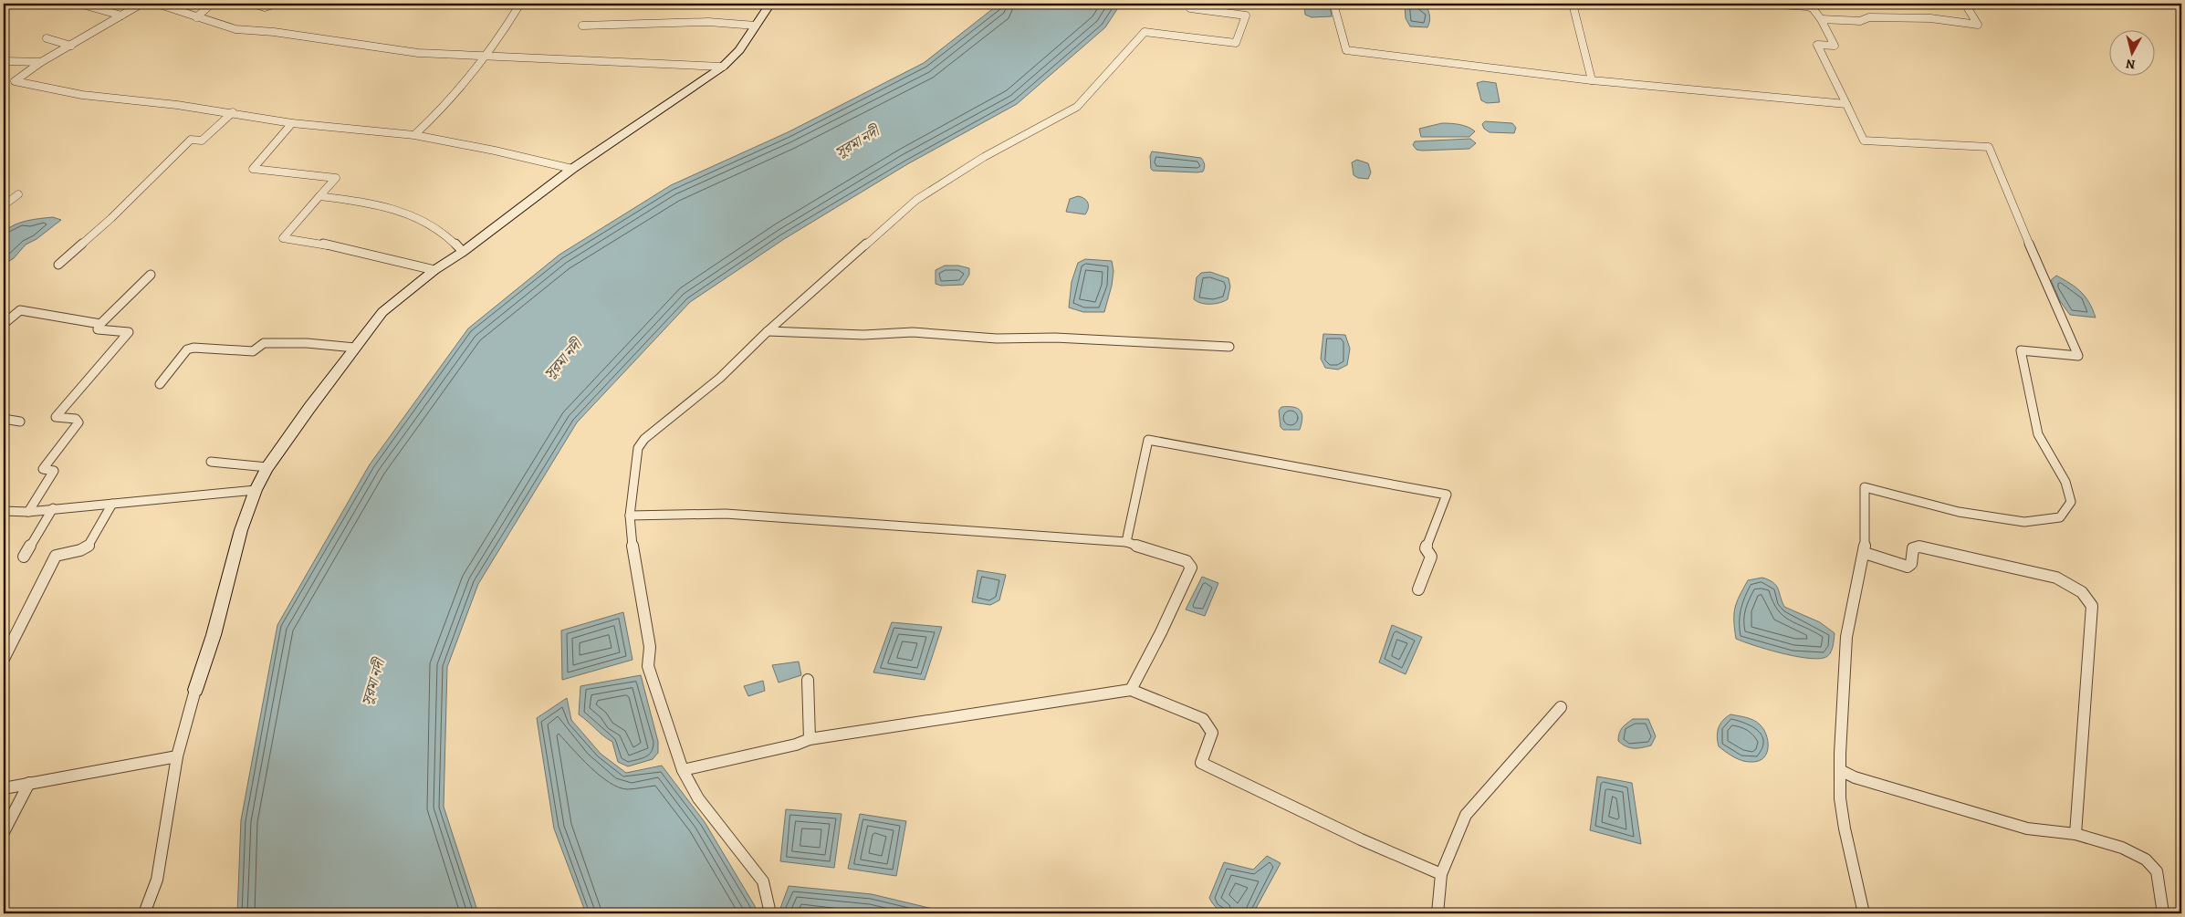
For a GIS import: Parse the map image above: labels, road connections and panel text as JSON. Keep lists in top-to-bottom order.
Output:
{
  "water": ["সুরমা নদী"],
  "north": "bottom"
}
